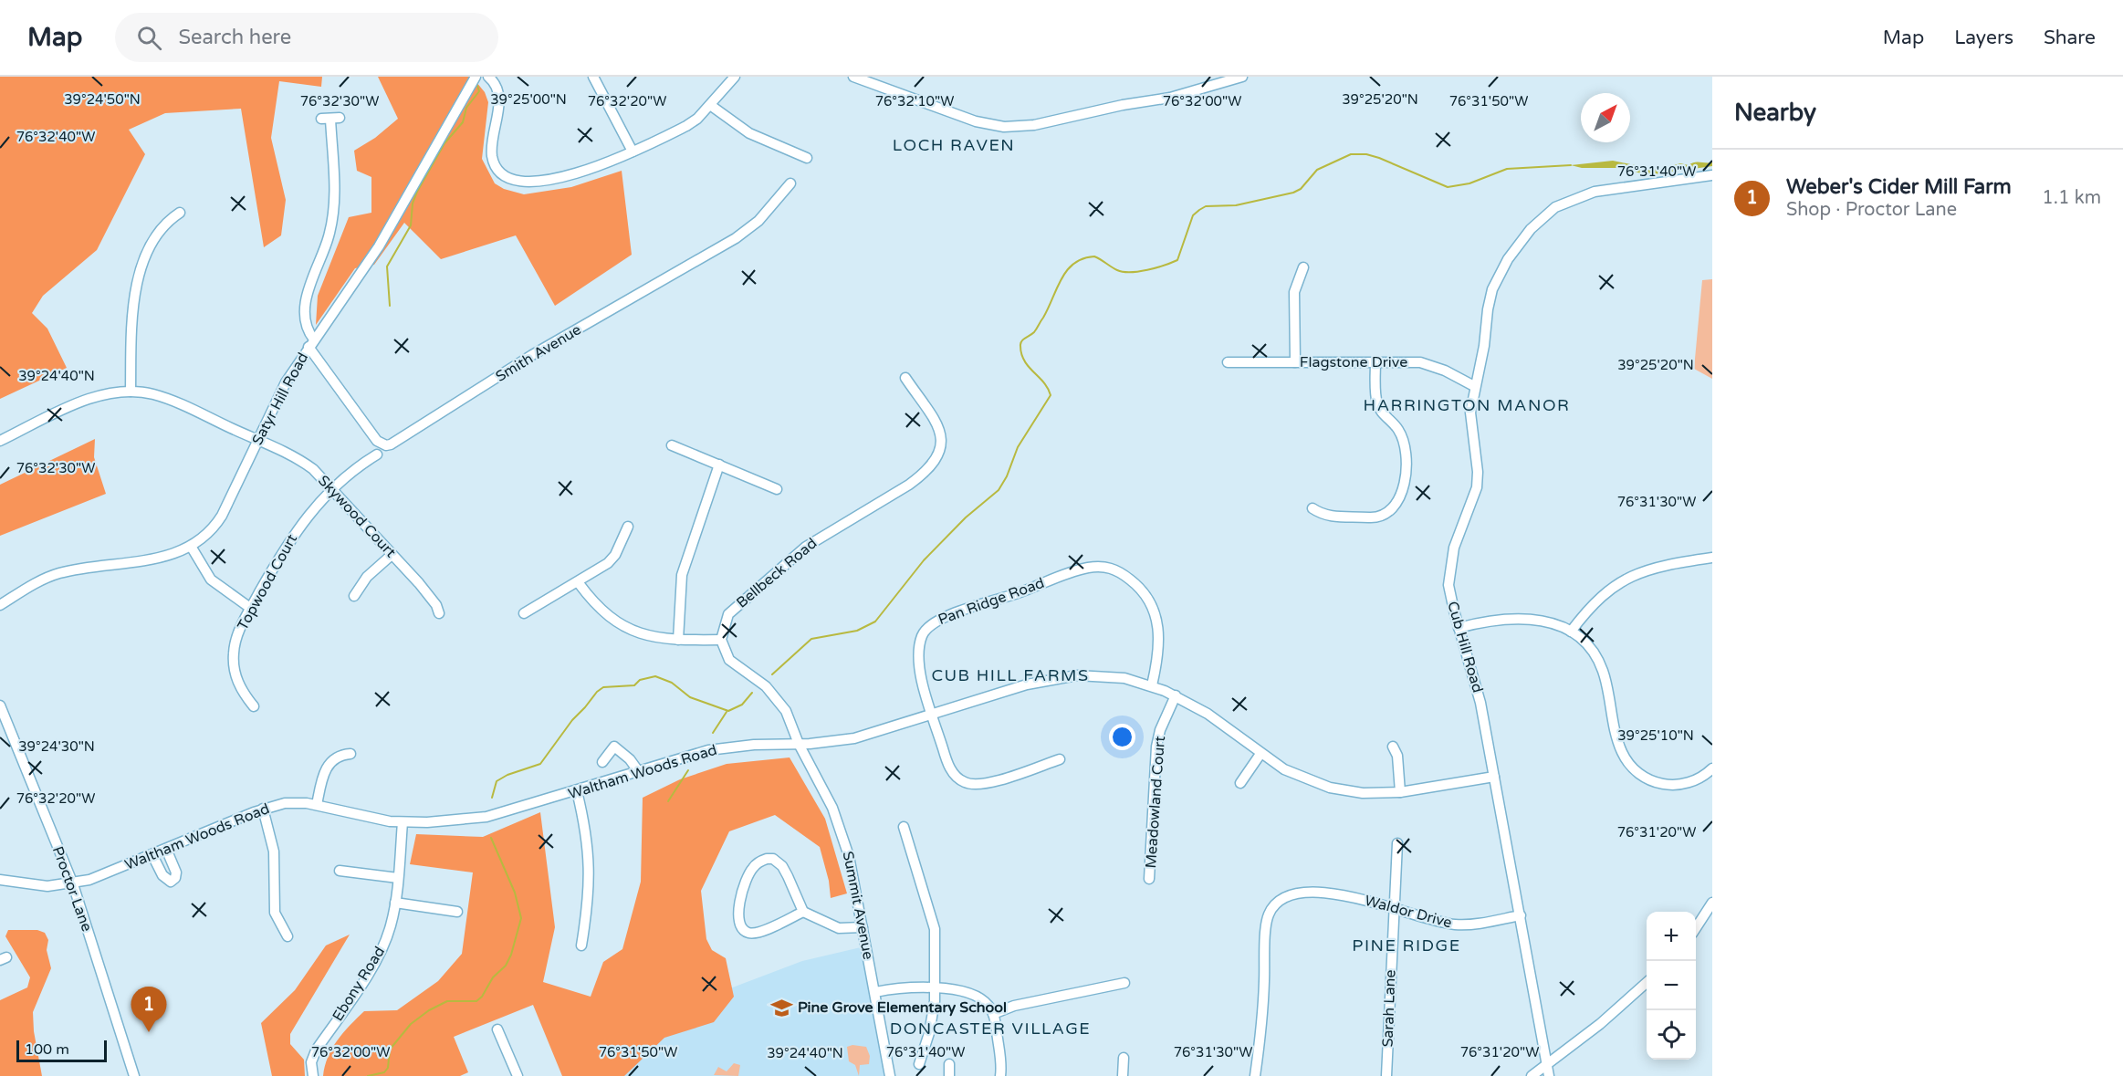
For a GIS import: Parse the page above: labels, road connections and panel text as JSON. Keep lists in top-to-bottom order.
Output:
{
  "streets": {
    "street": [
      "Smith Avenue",
      "Flagstone Drive",
      "Satyr Hill Road",
      "Skywood Court",
      "Bellbeck Road",
      "Topwood Court",
      "Pan Ridge Road",
      "Cub Hill Road",
      "Waltham Woods Road",
      "Meadowland Court",
      "Proctor Lane",
      "Summit Avenue",
      "Waldor Drive",
      "Ebony Road",
      "Sarah Lane"
    ]
  },
  "crossings": [
    ["Smith Avenue", "Satyr Hill Road"],
    ["Flagstone Drive", "Cub Hill Road"],
    ["Satyr Hill Road", "Skywood Court"],
    ["Skywood Court", "Topwood Court"],
    ["Pan Ridge Road", "Waltham Woods Road"],
    ["Cub Hill Road", "Waltham Woods Road"],
    ["Cub Hill Road", "Waldor Drive"],
    ["Waltham Woods Road", "Meadowland Court"],
    ["Waltham Woods Road", "Proctor Lane"],
    ["Waltham Woods Road", "Summit Avenue"],
    ["Waltham Woods Road", "Ebony Road"],
    ["Waldor Drive", "Sarah Lane"]
  ],
  "districts": [
    "LOCH RAVEN",
    "HARRINGTON MANOR",
    "CUB HILL FARMS",
    "PINE RIDGE",
    "DONCASTER VILLAGE"
  ],
  "places": {
    "school or university": ["Pine Grove Elementary School"]
  },
  "scale_bar": "100 m",
  "north": "top right",
  "page": {
    "header": "Map",
    "search": "Search here",
    "nav": ["Map", "Layers", "Share"],
    "heading": "Nearby",
    "list": [
      {
        "mark": "1",
        "name": "Weber's Cider Mill Farm",
        "note": "Shop · Proctor Lane",
        "value": "1.1 km"
      }
    ],
    "map_buttons": ["+", "−"],
    "pins": "1",
    "scale": "100 m"
  },
  "coordinates": [
    "39°24'50\"N",
    "39°25'00\"N",
    "39°25'20\"N",
    "76°32'30\"W",
    "76°32'20\"W",
    "76°32'10\"W",
    "76°32'00\"W",
    "76°31'50\"W",
    "76°32'40\"W",
    "76°31'40\"W",
    "39°24'40\"N",
    "76°31'30\"W",
    "39°25'10\"N",
    "39°24'30\"N",
    "76°31'20\"W"
  ]
}
